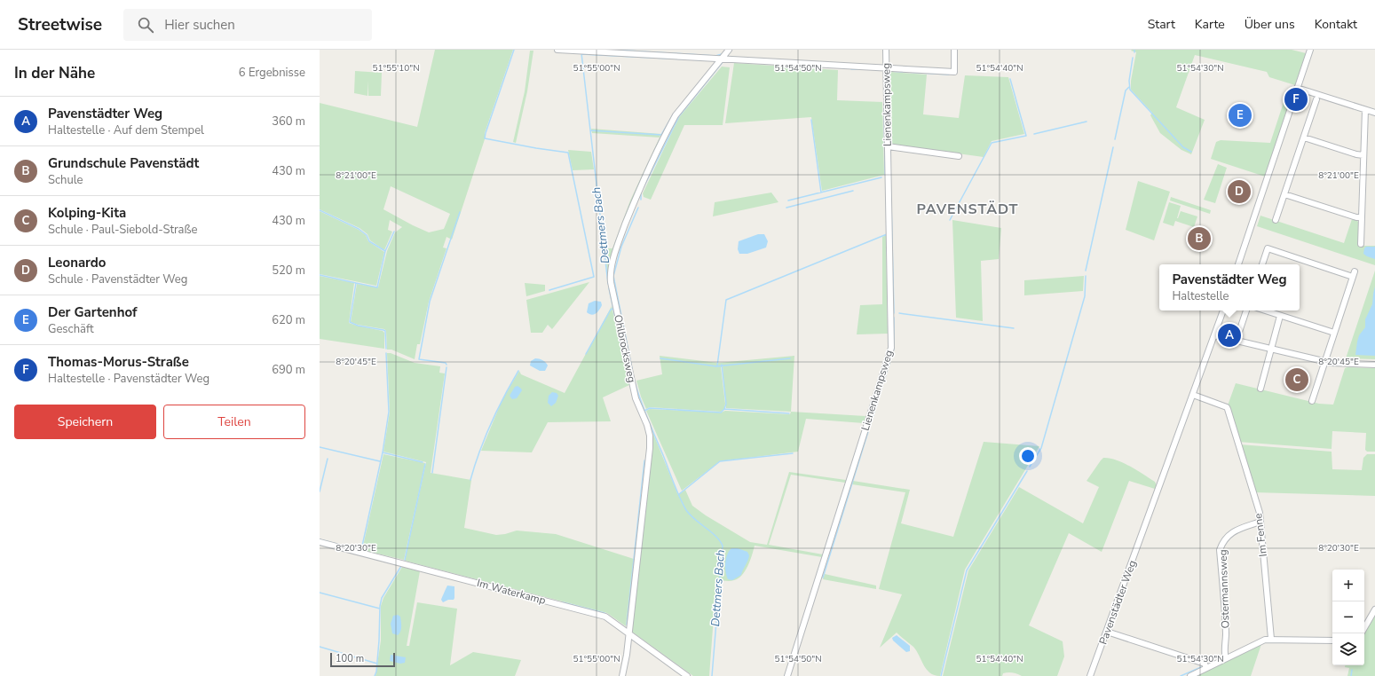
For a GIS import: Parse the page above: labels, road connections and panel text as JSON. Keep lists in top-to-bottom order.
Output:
{
  "streets": {
    "street": [
      "Lienenkampsweg",
      "Ohlbrocksweg",
      "Im Fenne",
      "Ostermannsweg",
      "Im Waterkamp",
      "Pavenstädter Weg"
    ]
  },
  "crossings": [
    ["Ohlbrocksweg", "Im Waterkamp"],
    ["Im Fenne", "Ostermannsweg"],
    ["Im Fenne", "Pavenstädter Weg"]
  ],
  "districts": ["PAVENSTÄDT"],
  "water": ["Dettmers Bach"],
  "scale_bar": "100 m",
  "page": {
    "header": "Streetwise",
    "search": "Hier suchen",
    "nav": [
      "Start",
      "Karte",
      "Über uns",
      "Kontakt"
    ],
    "heading": ["In der Nähe", "6 Ergebnisse"],
    "pins": [
      "F",
      "E",
      "D",
      "B",
      "A",
      "C"
    ],
    "list": [
      {
        "mark": "A",
        "name": "Pavenstädter Weg",
        "note": "Haltestelle · Auf dem Stempel",
        "value": "360 m"
      },
      {
        "mark": "B",
        "name": "Grundschule Pavenstädt",
        "note": "Schule",
        "value": "430 m"
      },
      {
        "mark": "C",
        "name": "Kolping-Kita",
        "note": "Schule · Paul-Siebold-Straße",
        "value": "430 m"
      },
      {
        "mark": "D",
        "name": "Leonardo",
        "note": "Schule · Pavenstädter Weg",
        "value": "520 m"
      },
      {
        "mark": "E",
        "name": "Der Gartenhof",
        "note": "Geschäft",
        "value": "620 m"
      },
      {
        "mark": "F",
        "name": "Thomas-Morus-Straße",
        "note": "Haltestelle · Pavenstädter Weg",
        "value": "690 m"
      }
    ],
    "popup": ["Pavenstädter Weg", "Haltestelle"],
    "buttons": ["Speichern", "Teilen"],
    "map_buttons": ["+", "−"],
    "scale": "100 m"
  },
  "coordinates": [
    "51°55'10\"N",
    "51°55'00\"N",
    "51°54'50\"N",
    "51°54'40\"N",
    "51°54'30\"N",
    "8°21'00\"E",
    "8°20'45\"E",
    "8°20'30\"E"
  ]
}
